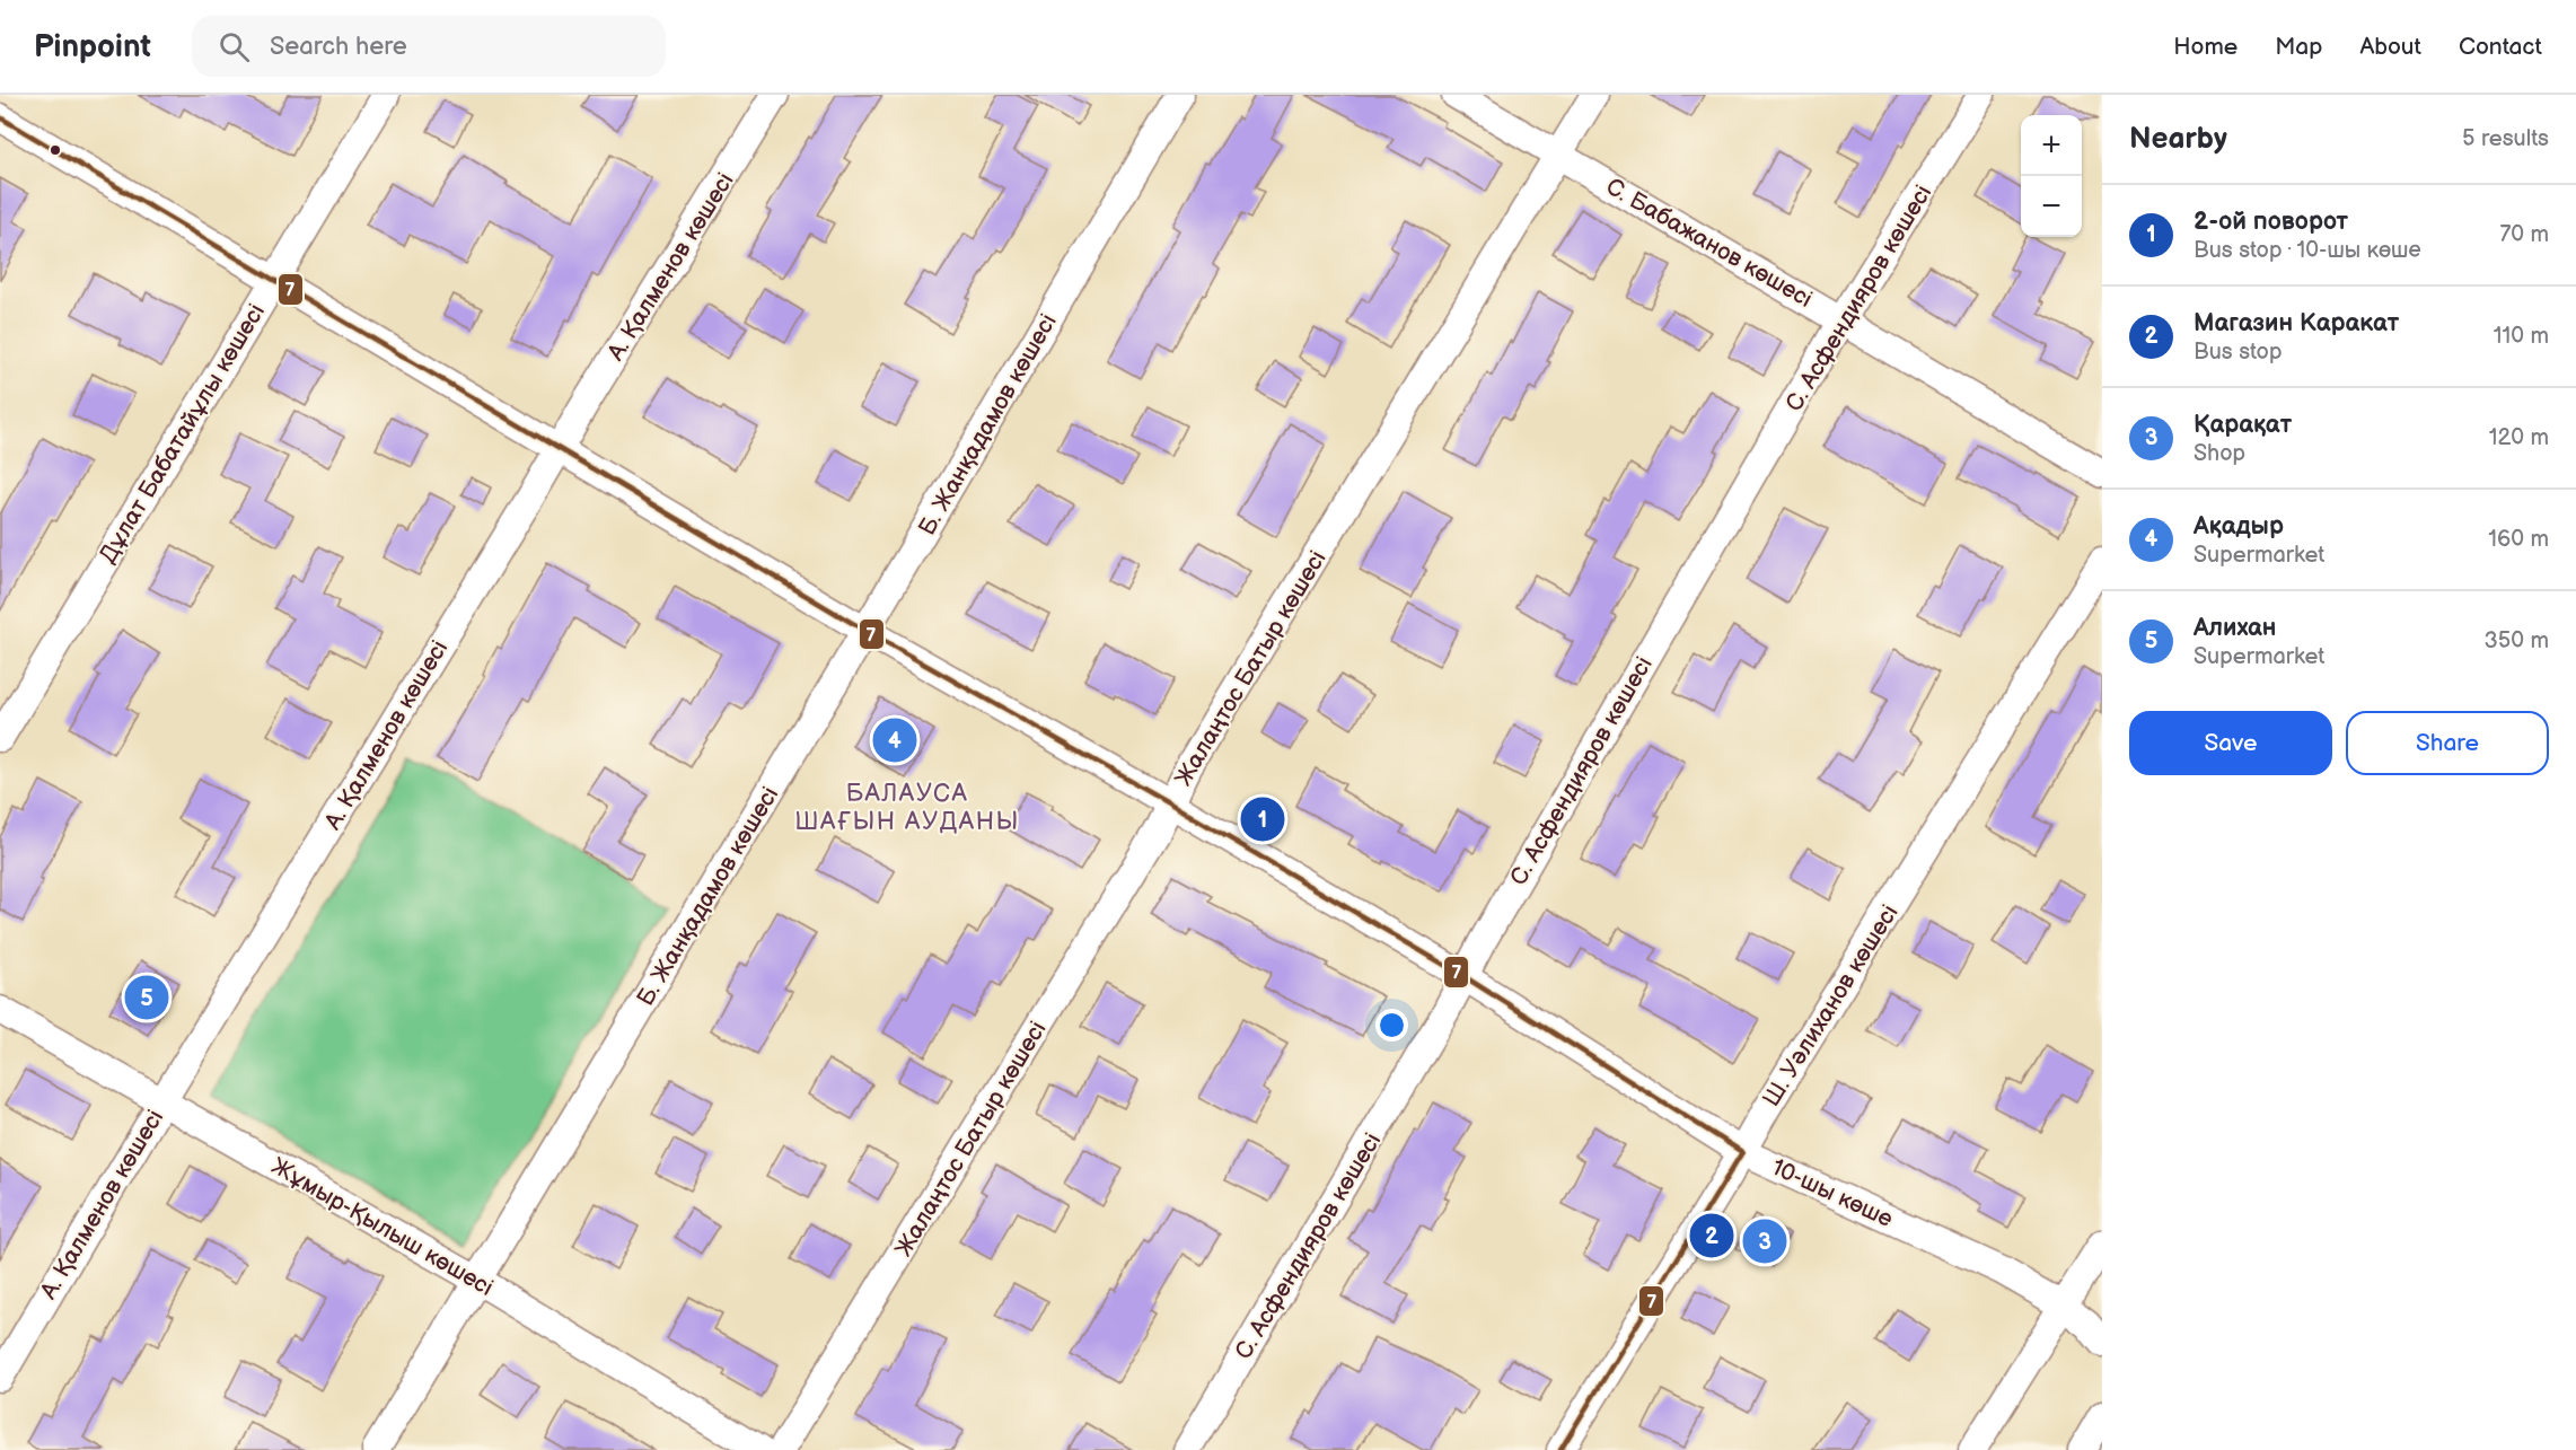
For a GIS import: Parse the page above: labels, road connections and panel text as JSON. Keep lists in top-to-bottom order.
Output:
{
  "streets": {
    "street": [
      "С. Бабажанов көшесі",
      "А. Қалменов көшесі",
      "С. Асфендияров көшесі",
      "Б. Жанқадамов көшесі",
      "Дұлат Бабатайұлы көшесі",
      "Жалаңтос Батыр көшесі",
      "Ш. Уәлиханов көшесі",
      "10-шы көше",
      "Жұмыр-Қылыш көшесі"
    ]
  },
  "crossings": [
    ["С. Бабажанов көшесі", "С. Асфендияров көшесі"],
    ["С. Бабажанов көшесі", "Жалаңтос Батыр көшесі"],
    ["А. Қалменов көшесі", "10-шы көше"],
    ["А. Қалменов көшесі", "Жұмыр-Қылыш көшесі"],
    ["С. Асфендияров көшесі", "10-шы көше"],
    ["Б. Жанқадамов көшесі", "10-шы көше"],
    ["Б. Жанқадамов көшесі", "Жұмыр-Қылыш көшесі"],
    ["Дұлат Бабатайұлы көшесі", "10-шы көше"],
    ["Жалаңтос Батыр көшесі", "10-шы көше"],
    ["Ш. Уәлиханов көшесі", "10-шы көше"]
  ],
  "districts": ["БАЛАУСА ШАҒЫН АУДАНЫ"],
  "lines": ["transit line 7"],
  "page": {
    "header": "Pinpoint",
    "search": "Search here",
    "nav": [
      "Home",
      "Map",
      "About",
      "Contact"
    ],
    "heading": ["Nearby", "5 results"],
    "map_buttons": ["+", "−"],
    "list": [
      {
        "mark": "1",
        "name": "2-ой поворот",
        "note": "Bus stop · 10-шы көше",
        "value": "70 m"
      },
      {
        "mark": "2",
        "name": "Магазин Каракат",
        "note": "Bus stop",
        "value": "110 m"
      },
      {
        "mark": "3",
        "name": "Қарақат",
        "note": "Shop",
        "value": "120 m"
      },
      {
        "mark": "4",
        "name": "Ақадыр",
        "note": "Supermarket",
        "value": "160 m"
      },
      {
        "mark": "5",
        "name": "Алихан",
        "note": "Supermarket",
        "value": "350 m"
      }
    ],
    "buttons": ["Save", "Share"],
    "pins": [
      "4",
      "1",
      "5",
      "2",
      "3"
    ]
  }
}
